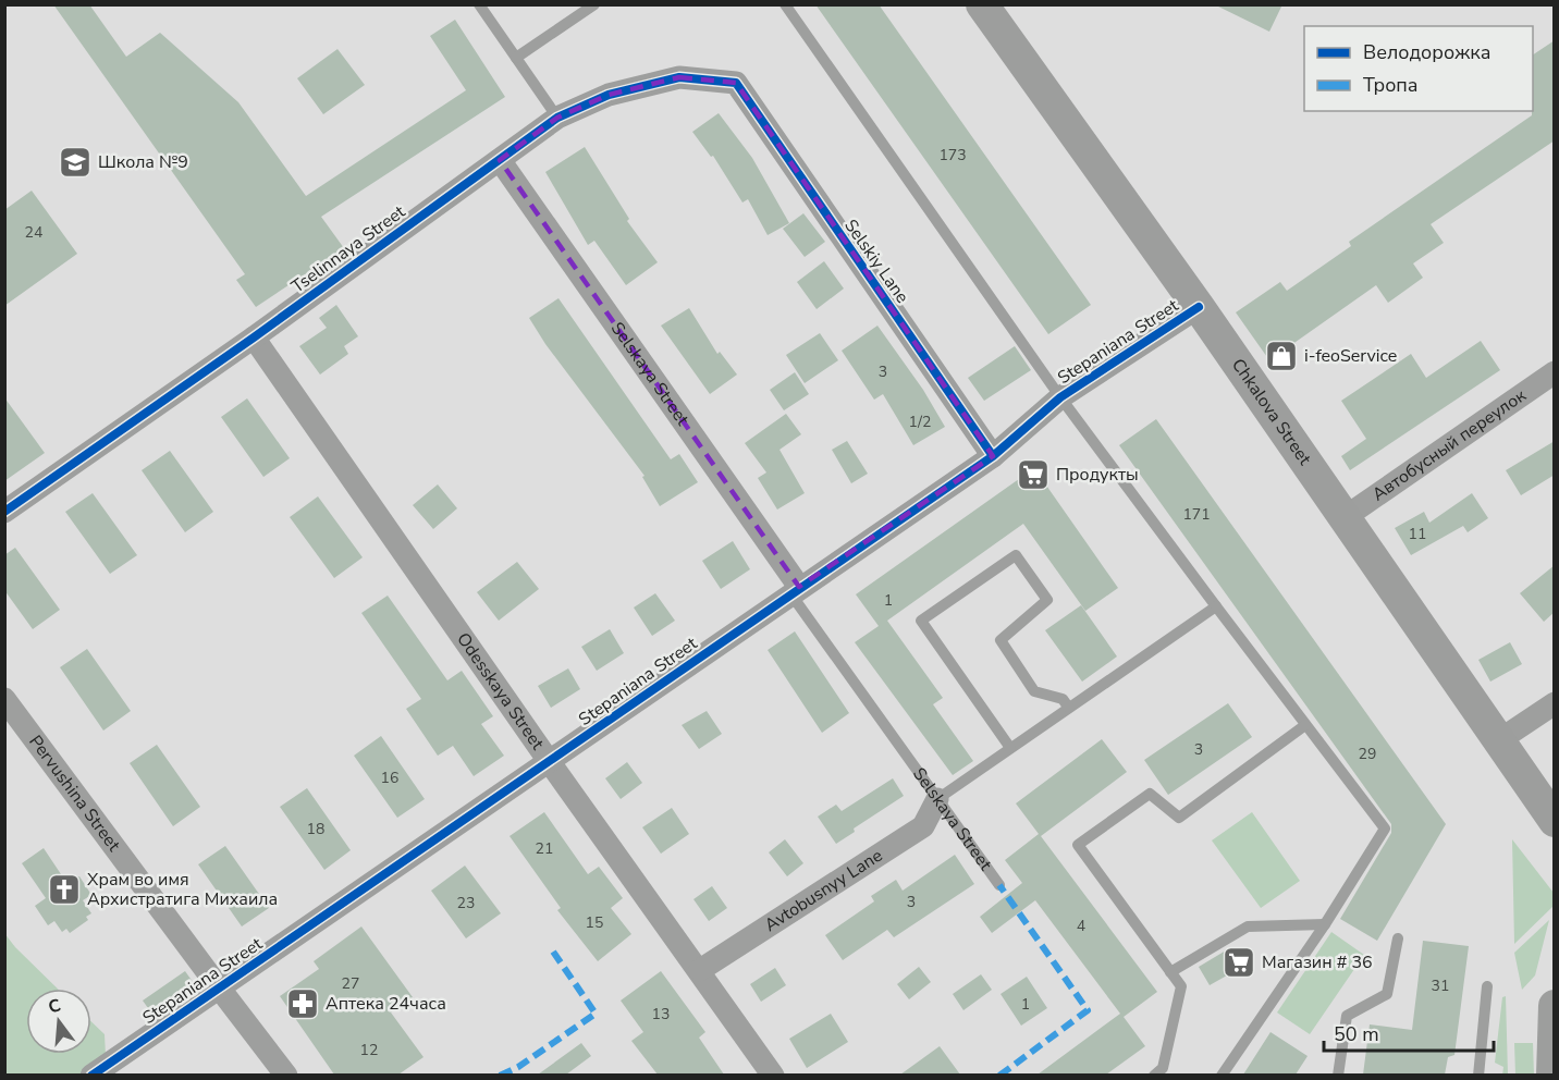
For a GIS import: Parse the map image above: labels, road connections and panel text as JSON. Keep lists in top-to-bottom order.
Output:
{
  "streets": {
    "main road": ["Chkalova Street"],
    "street": [
      "Tselinnaya Street",
      "Selskiy Lane",
      "Stepaniana Street",
      "Selskaya Street",
      "Автобусный переулок",
      "Odesskaya Street",
      "Pervushina Street",
      "Avtobusnyy Lane"
    ]
  },
  "crossings": [
    ["Tselinnaya Street", "Selskiy Lane"],
    ["Tselinnaya Street", "Selskaya Street"],
    ["Tselinnaya Street", "Odesskaya Street"],
    ["Selskiy Lane", "Stepaniana Street"],
    ["Stepaniana Street", "Selskaya Street"],
    ["Stepaniana Street", "Chkalova Street"],
    ["Stepaniana Street", "Odesskaya Street"],
    ["Stepaniana Street", "Pervushina Street"],
    ["Selskaya Street", "Avtobusnyy Lane"],
    ["Chkalova Street", "Автобусный переулок"],
    ["Odesskaya Street", "Avtobusnyy Lane"]
  ],
  "places": {
    "school or university": ["Школа №9"],
    "shop": ["i-feoService"],
    "supermarket": ["Продукты", "Магазин # 36"],
    "church": ["Храм во имя Архистратига Михаила"],
    "pharmacy": ["Аптека 24часа"]
  },
  "house_numbers": [
    "173",
    "24",
    "3",
    "1/2",
    "171",
    "11",
    "1",
    "3",
    "29",
    "16",
    "18",
    "21",
    "3",
    "23",
    "15",
    "4",
    "27",
    "31",
    "1",
    "13",
    "12"
  ],
  "legend": ["Велодорожка", "Тропа"],
  "scale_bar": "50 m",
  "north": "top"
}
